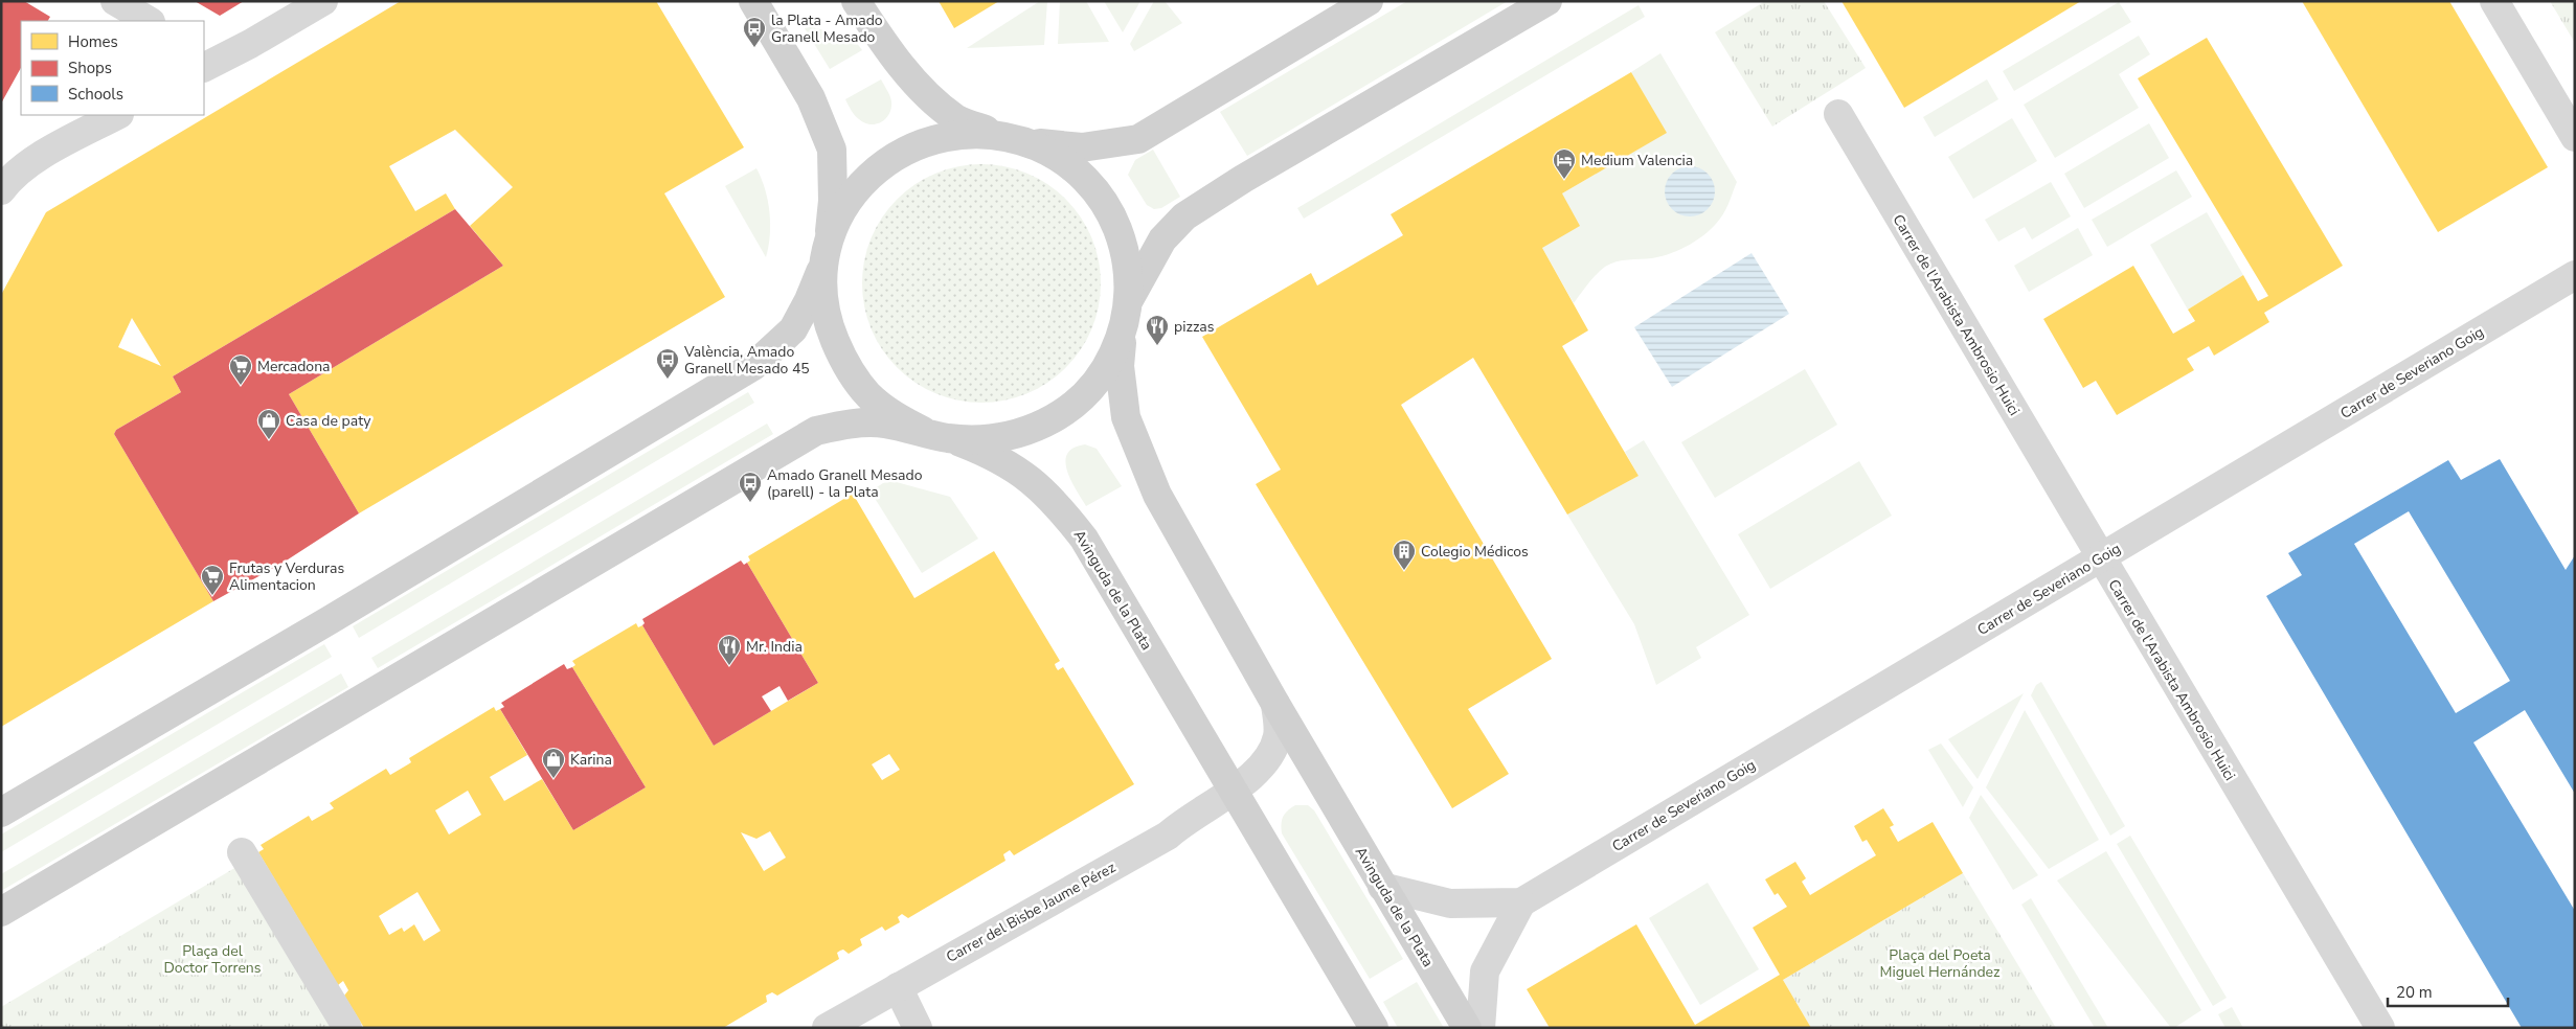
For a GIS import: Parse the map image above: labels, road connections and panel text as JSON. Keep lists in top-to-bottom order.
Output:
{
  "streets": {
    "main road": ["Avinguda de la Plata"],
    "street": ["Carrer de l'Arabista Ambrosio Huici", "Carrer de Severiano Goig", "Carrer del Bisbe Jaume Pérez"]
  },
  "crossings": [
    ["Carrer de l'Arabista Ambrosio Huici", "Carrer de Severiano Goig"],
    ["Carrer de Severiano Goig", "Avinguda de la Plata"],
    ["Avinguda de la Plata", "Carrer del Bisbe Jaume Pérez"]
  ],
  "parks": ["Plaça del Doctor Torrens", "Plaça del Poeta Miguel Hernández"],
  "places": {
    "bus stop": ["la Plata - Amado Granell Mesado", "València, Amado Granell Mesado 45", "Amado Granell Mesado (parell) - la Plata"],
    "hotel": ["Medium Valencia"],
    "restaurant": ["pizzas", "Mr. India"],
    "supermarket": ["Mercadona", "Frutas y Verduras Alimentacion"],
    "shop": ["Casa de paty", "Karina"],
    "building": ["Colegio Médicos"]
  },
  "legend": ["Homes", "Shops", "Schools"],
  "scale_bar": "20 m"
}
